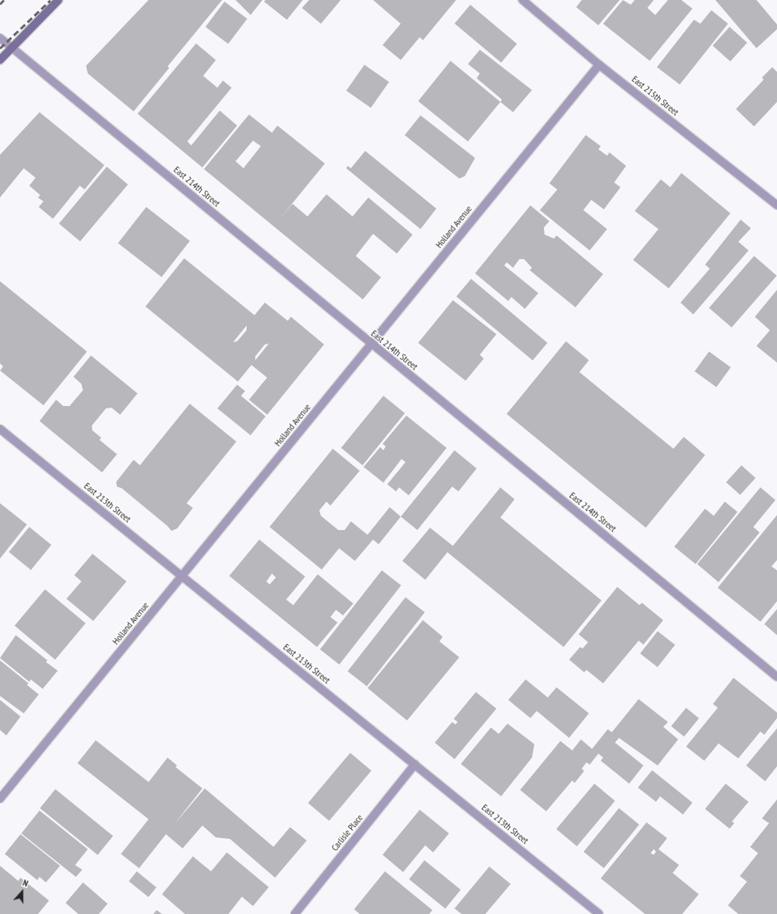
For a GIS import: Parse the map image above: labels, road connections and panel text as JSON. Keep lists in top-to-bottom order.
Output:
{
  "streets": {
    "street": [
      "East 215th Street",
      "East 214th Street",
      "Holland Avenue",
      "East 213th Street",
      "Carlisle Place"
    ]
  },
  "crossings": [
    ["East 215th Street", "Holland Avenue"],
    ["East 214th Street", "Holland Avenue"],
    ["Holland Avenue", "East 213th Street"],
    ["East 213th Street", "Carlisle Place"]
  ],
  "north": "top"
}
